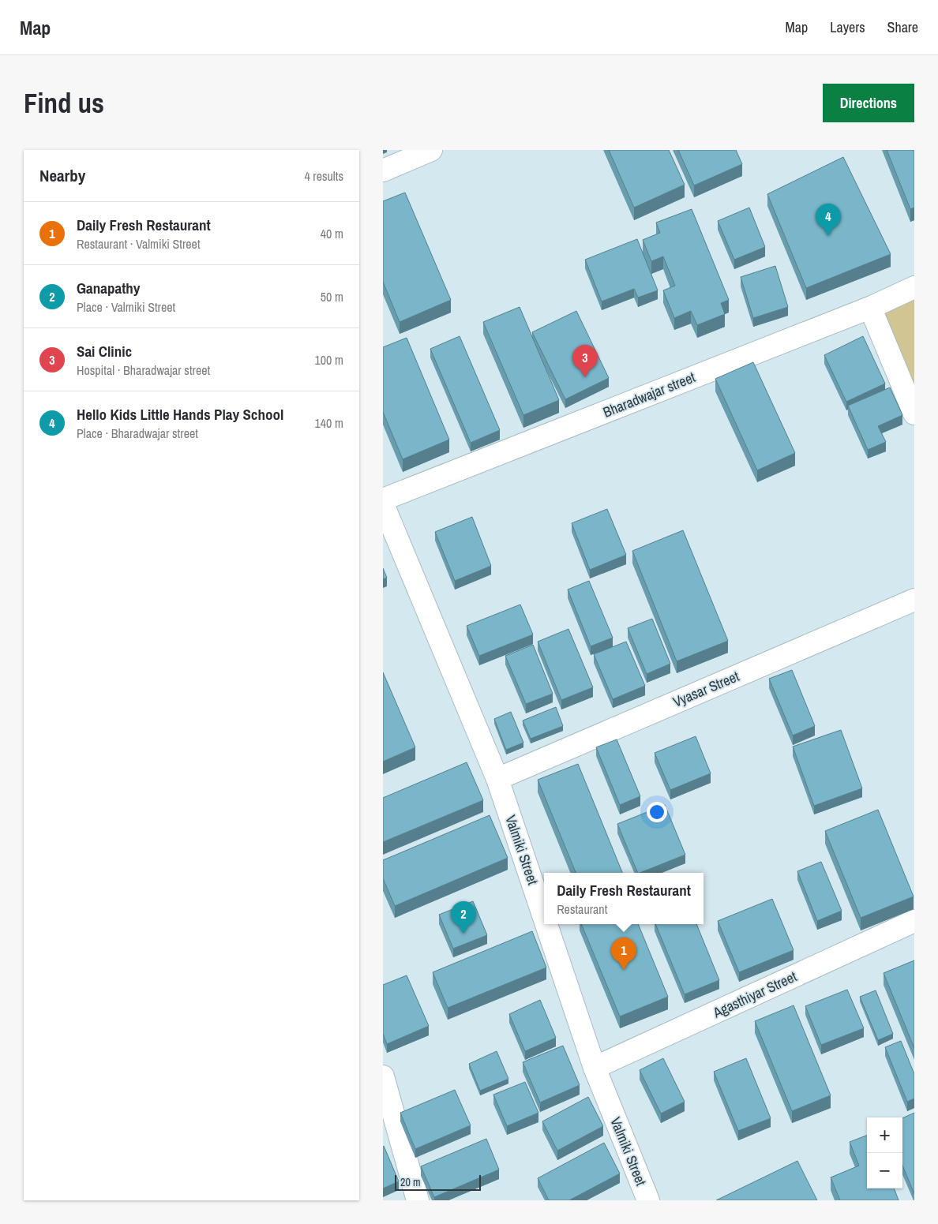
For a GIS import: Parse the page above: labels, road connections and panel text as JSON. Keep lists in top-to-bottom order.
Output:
{
  "streets": {
    "street": [
      "Bharadwajar street",
      "Vyasar Street",
      "Valmiki Street",
      "Agasthiyar Street"
    ]
  },
  "crossings": [
    ["Vyasar Street", "Valmiki Street"],
    ["Valmiki Street", "Agasthiyar Street"]
  ],
  "scale_bar": "20 m",
  "page": {
    "header": "Map",
    "nav": ["Map", "Layers", "Share"],
    "buttons": "Directions",
    "title": "Find us",
    "heading": ["Nearby", "4 results"],
    "list": [
      {
        "mark": "1",
        "name": "Daily Fresh Restaurant",
        "note": "Restaurant · Valmiki Street",
        "value": "40 m"
      },
      {
        "mark": "2",
        "name": "Ganapathy",
        "note": "Place · Valmiki Street",
        "value": "50 m"
      },
      {
        "mark": "3",
        "name": "Sai Clinic",
        "note": "Hospital · Bharadwajar street",
        "value": "100 m"
      },
      {
        "mark": "4",
        "name": "Hello Kids Little Hands Play School",
        "note": "Place · Bharadwajar street",
        "value": "140 m"
      }
    ],
    "pins": [
      "4",
      "3",
      "2",
      "1"
    ],
    "popup": ["Daily Fresh Restaurant", "Restaurant"],
    "map_buttons": ["+", "−"],
    "scale": "20 m"
  }
}
